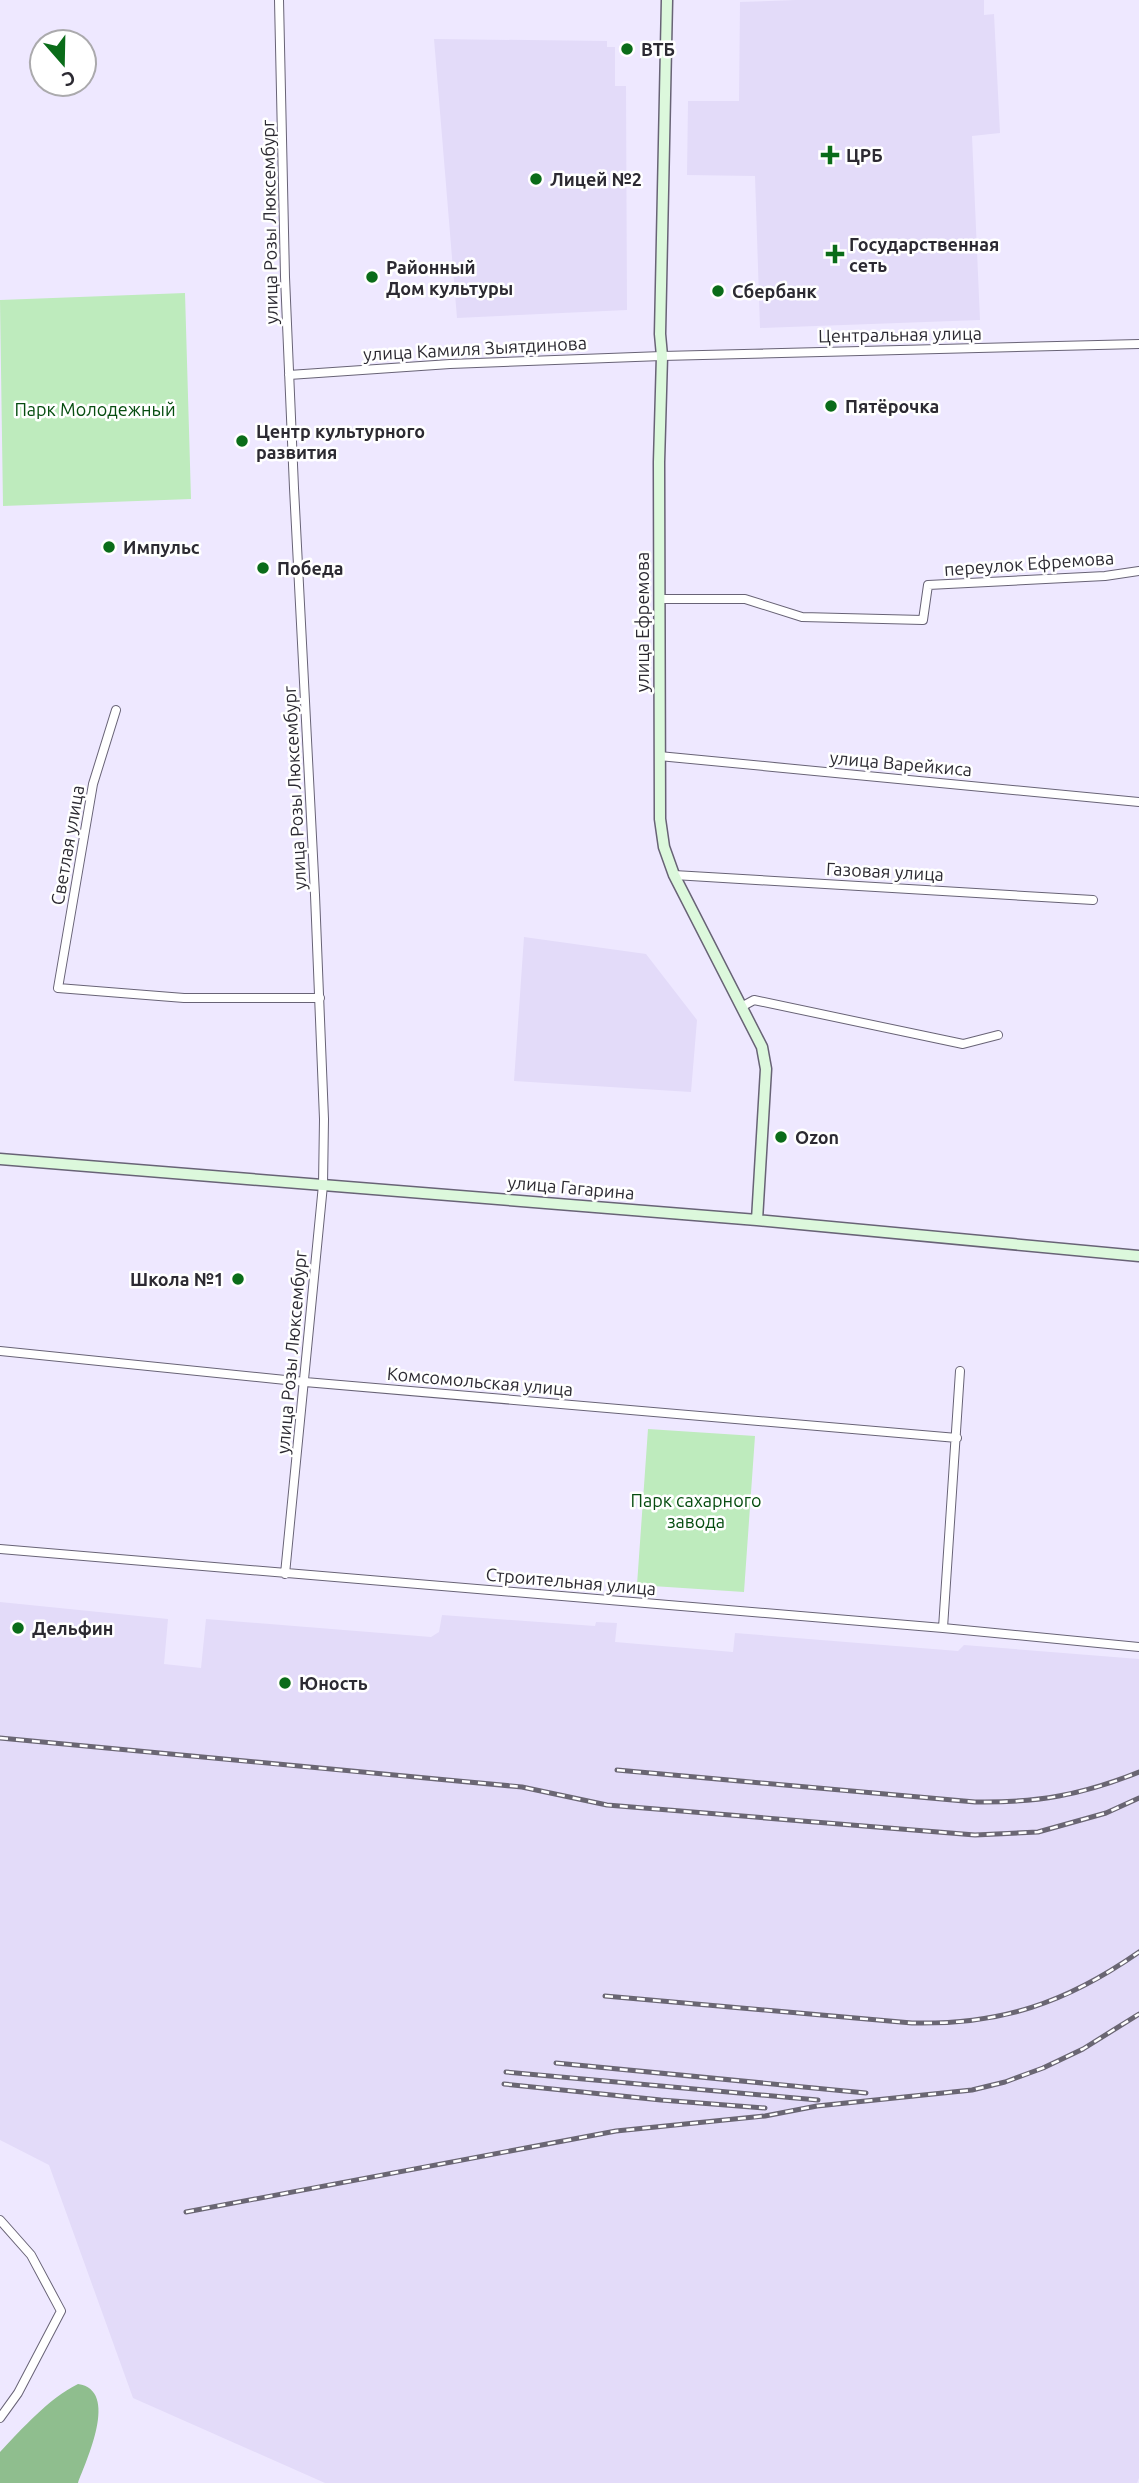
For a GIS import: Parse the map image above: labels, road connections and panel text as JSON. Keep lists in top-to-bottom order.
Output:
{
  "streets": {
    "street": [
      "улица Розы Люксембург",
      "Центральная улица",
      "улица Камиля Зыятдинова",
      "переулок Ефремова",
      "улица Ефремова",
      "улица Варейкиса",
      "Светлая улица",
      "Газовая улица",
      "улица Гагарина",
      "Комсомольская улица",
      "Строительная улица"
    ]
  },
  "crossings": [
    ["улица Розы Люксембург", "улица Камиля Зыятдинова"],
    ["улица Розы Люксембург", "Светлая улица"],
    ["улица Розы Люксембург", "улица Гагарина"],
    ["улица Розы Люксембург", "Комсомольская улица"],
    ["улица Розы Люксембург", "Строительная улица"],
    ["Центральная улица", "улица Камиля Зыятдинова"],
    ["Центральная улица", "улица Ефремова"],
    ["улица Камиля Зыятдинова", "улица Ефремова"],
    ["переулок Ефремова", "улица Ефремова"],
    ["улица Ефремова", "улица Варейкиса"],
    ["улица Ефремова", "Газовая улица"],
    ["улица Ефремова", "улица Гагарина"]
  ],
  "parks": ["Парк Молодежный", "Парк сахарного завода"],
  "places": {
    "other": [
      "ВТБ",
      "Лицей №2",
      "Районный Дом культуры",
      "Сбербанк",
      "Пятёрочка",
      "Центр культурного развития",
      "Импульс",
      "Победа",
      "Ozon",
      "Школа №1",
      "Дельфин",
      "Юность"
    ],
    "health": ["ЦРБ", "Государственная сеть"]
  },
  "north": "bottom"
}
